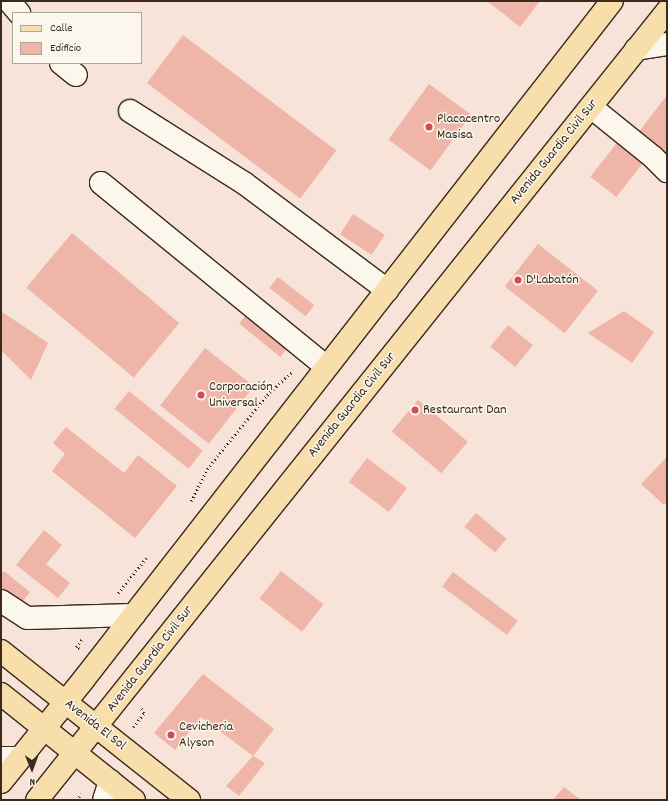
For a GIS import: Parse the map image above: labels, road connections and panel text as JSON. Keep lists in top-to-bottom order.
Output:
{
  "streets": {
    "main road": ["Avenida Guardia Civil Sur", "Avenida El Sol"]
  },
  "crossings": [
    ["Avenida Guardia Civil Sur", "Avenida El Sol"]
  ],
  "places": [
    "Placacentro Masisa",
    "D'Labatón",
    "Corporación Universal",
    "Restaurant Dan",
    "Cevicheria Alyson"
  ],
  "legend": ["Calle", "Edificio"],
  "north": "bottom"
}
